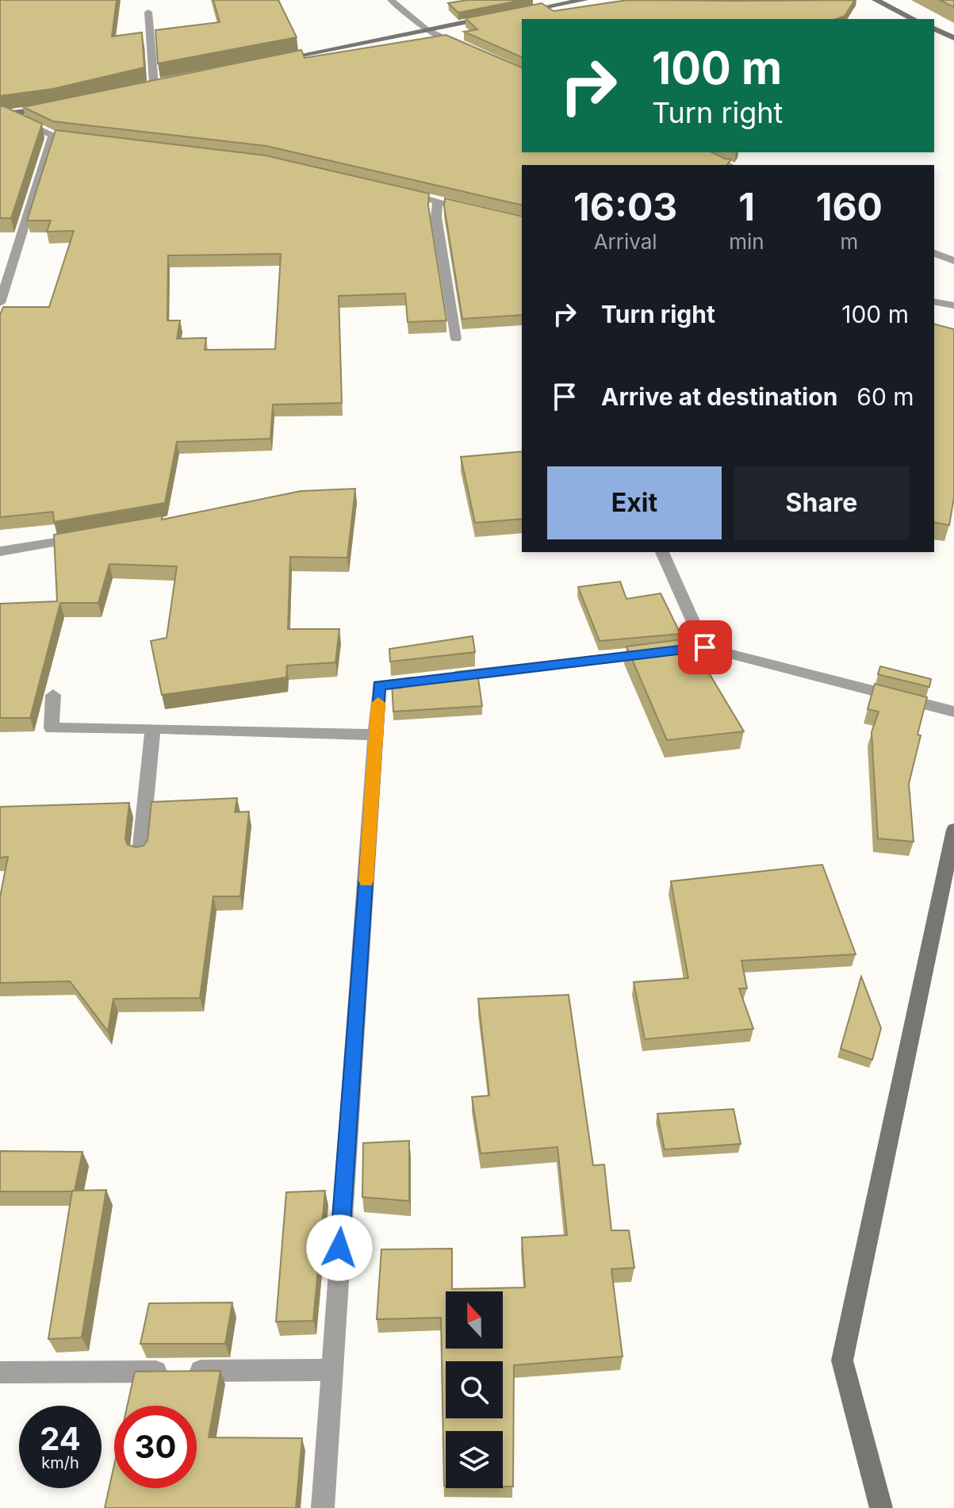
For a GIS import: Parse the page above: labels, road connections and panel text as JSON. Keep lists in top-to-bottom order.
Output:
{
  "north": "top",
  "page": {
    "turn": ["100 m", "Turn right"],
    "eta": [
      "16:03",
      "Arrival",
      "1",
      "min",
      "160",
      "m"
    ],
    "list": [
      {
        "name": "Turn right",
        "value": "100 m"
      },
      {
        "name": "Arrive at destination",
        "value": "60 m"
      }
    ],
    "buttons": ["Exit", "Share"],
    "speed": "24 km/h",
    "limit": "30"
  }
}
